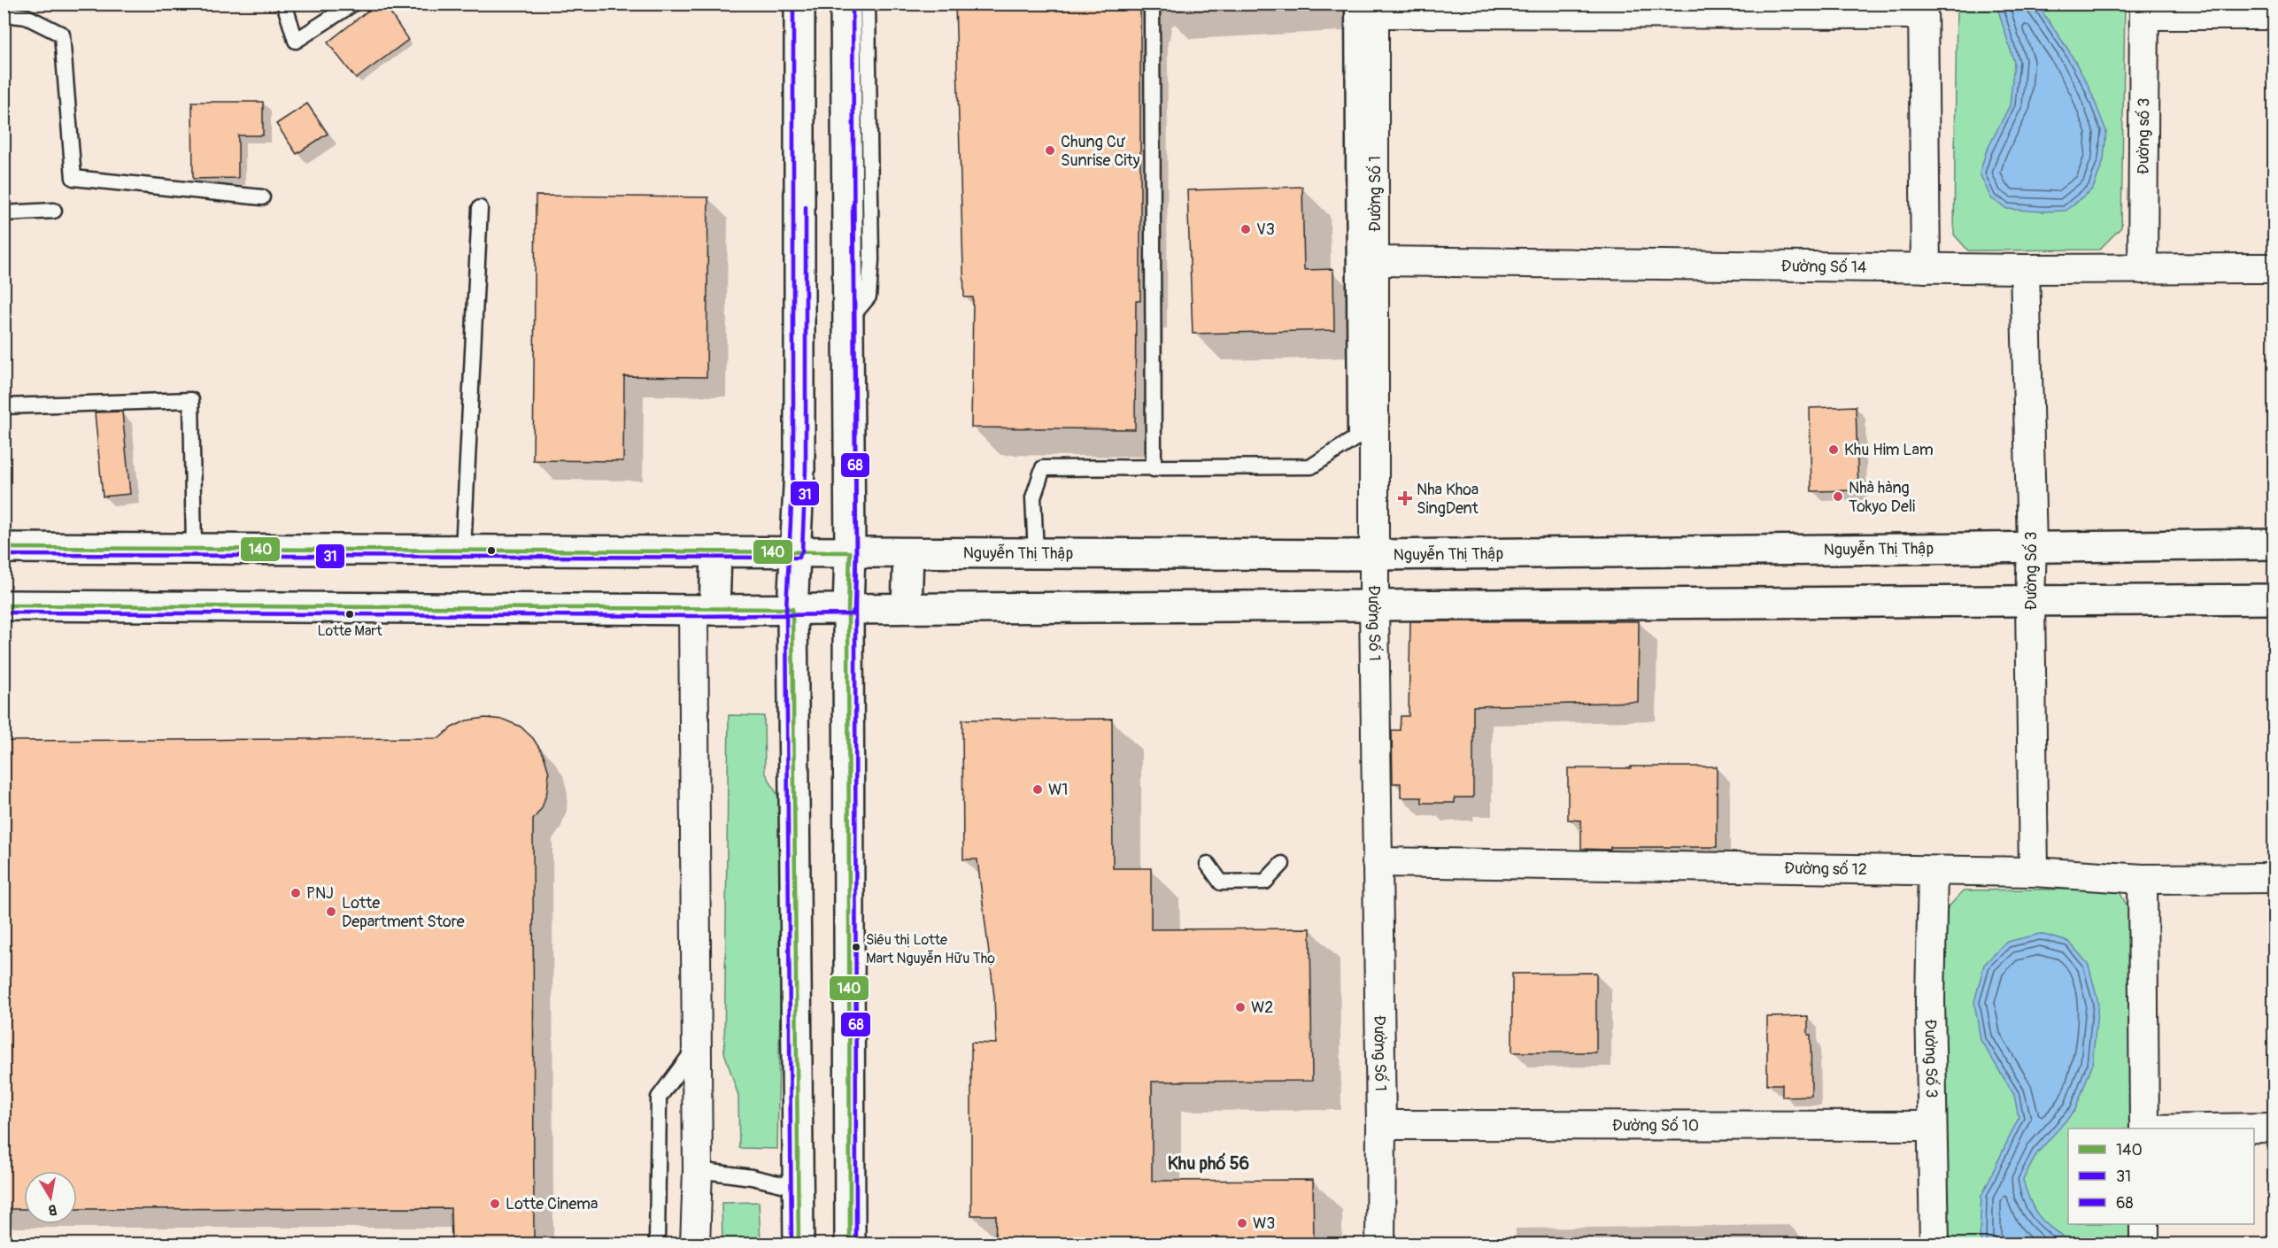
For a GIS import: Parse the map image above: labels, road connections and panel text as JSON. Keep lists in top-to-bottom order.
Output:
{
  "streets": {
    "main road": ["Nguyễn Thị Thập"],
    "street": [
      "Đường số 3",
      "Đường Số 1",
      "Đường Số 14",
      "Đường Số 3",
      "Đường số 12",
      "Đường Số 10"
    ]
  },
  "crossings": [
    ["Đường số 3", "Đường Số 14"],
    ["Đường Số 1", "Đường Số 14"],
    ["Đường Số 1", "Nguyễn Thị Thập"],
    ["Đường Số 1", "Đường số 12"],
    ["Đường Số 1", "Đường Số 10"],
    ["Đường Số 14", "Đường Số 3"],
    ["Nguyễn Thị Thập", "Đường Số 3"],
    ["Đường Số 3", "Đường số 12"],
    ["Đường Số 3", "Đường Số 10"]
  ],
  "districts": ["Khu phố 56"],
  "places": {
    "other": [
      "Chung Cư Sunrise City",
      "V3",
      "Khu Him Lam",
      "Nhà hàng Tokyo Deli",
      "Lotte Mart",
      "W1",
      "PNJ",
      "Lotte Department Store",
      "Siêu thị Lotte Mart Nguyễn Hữu Thọ",
      "W2",
      "Lotte Cinema",
      "W3"
    ],
    "health": ["Nha Khoa SingDent"]
  },
  "lines": ["transit line 31", "transit line 68", "transit line 140"],
  "legend": ["140", "31", "68"],
  "north": "bottom"
}
